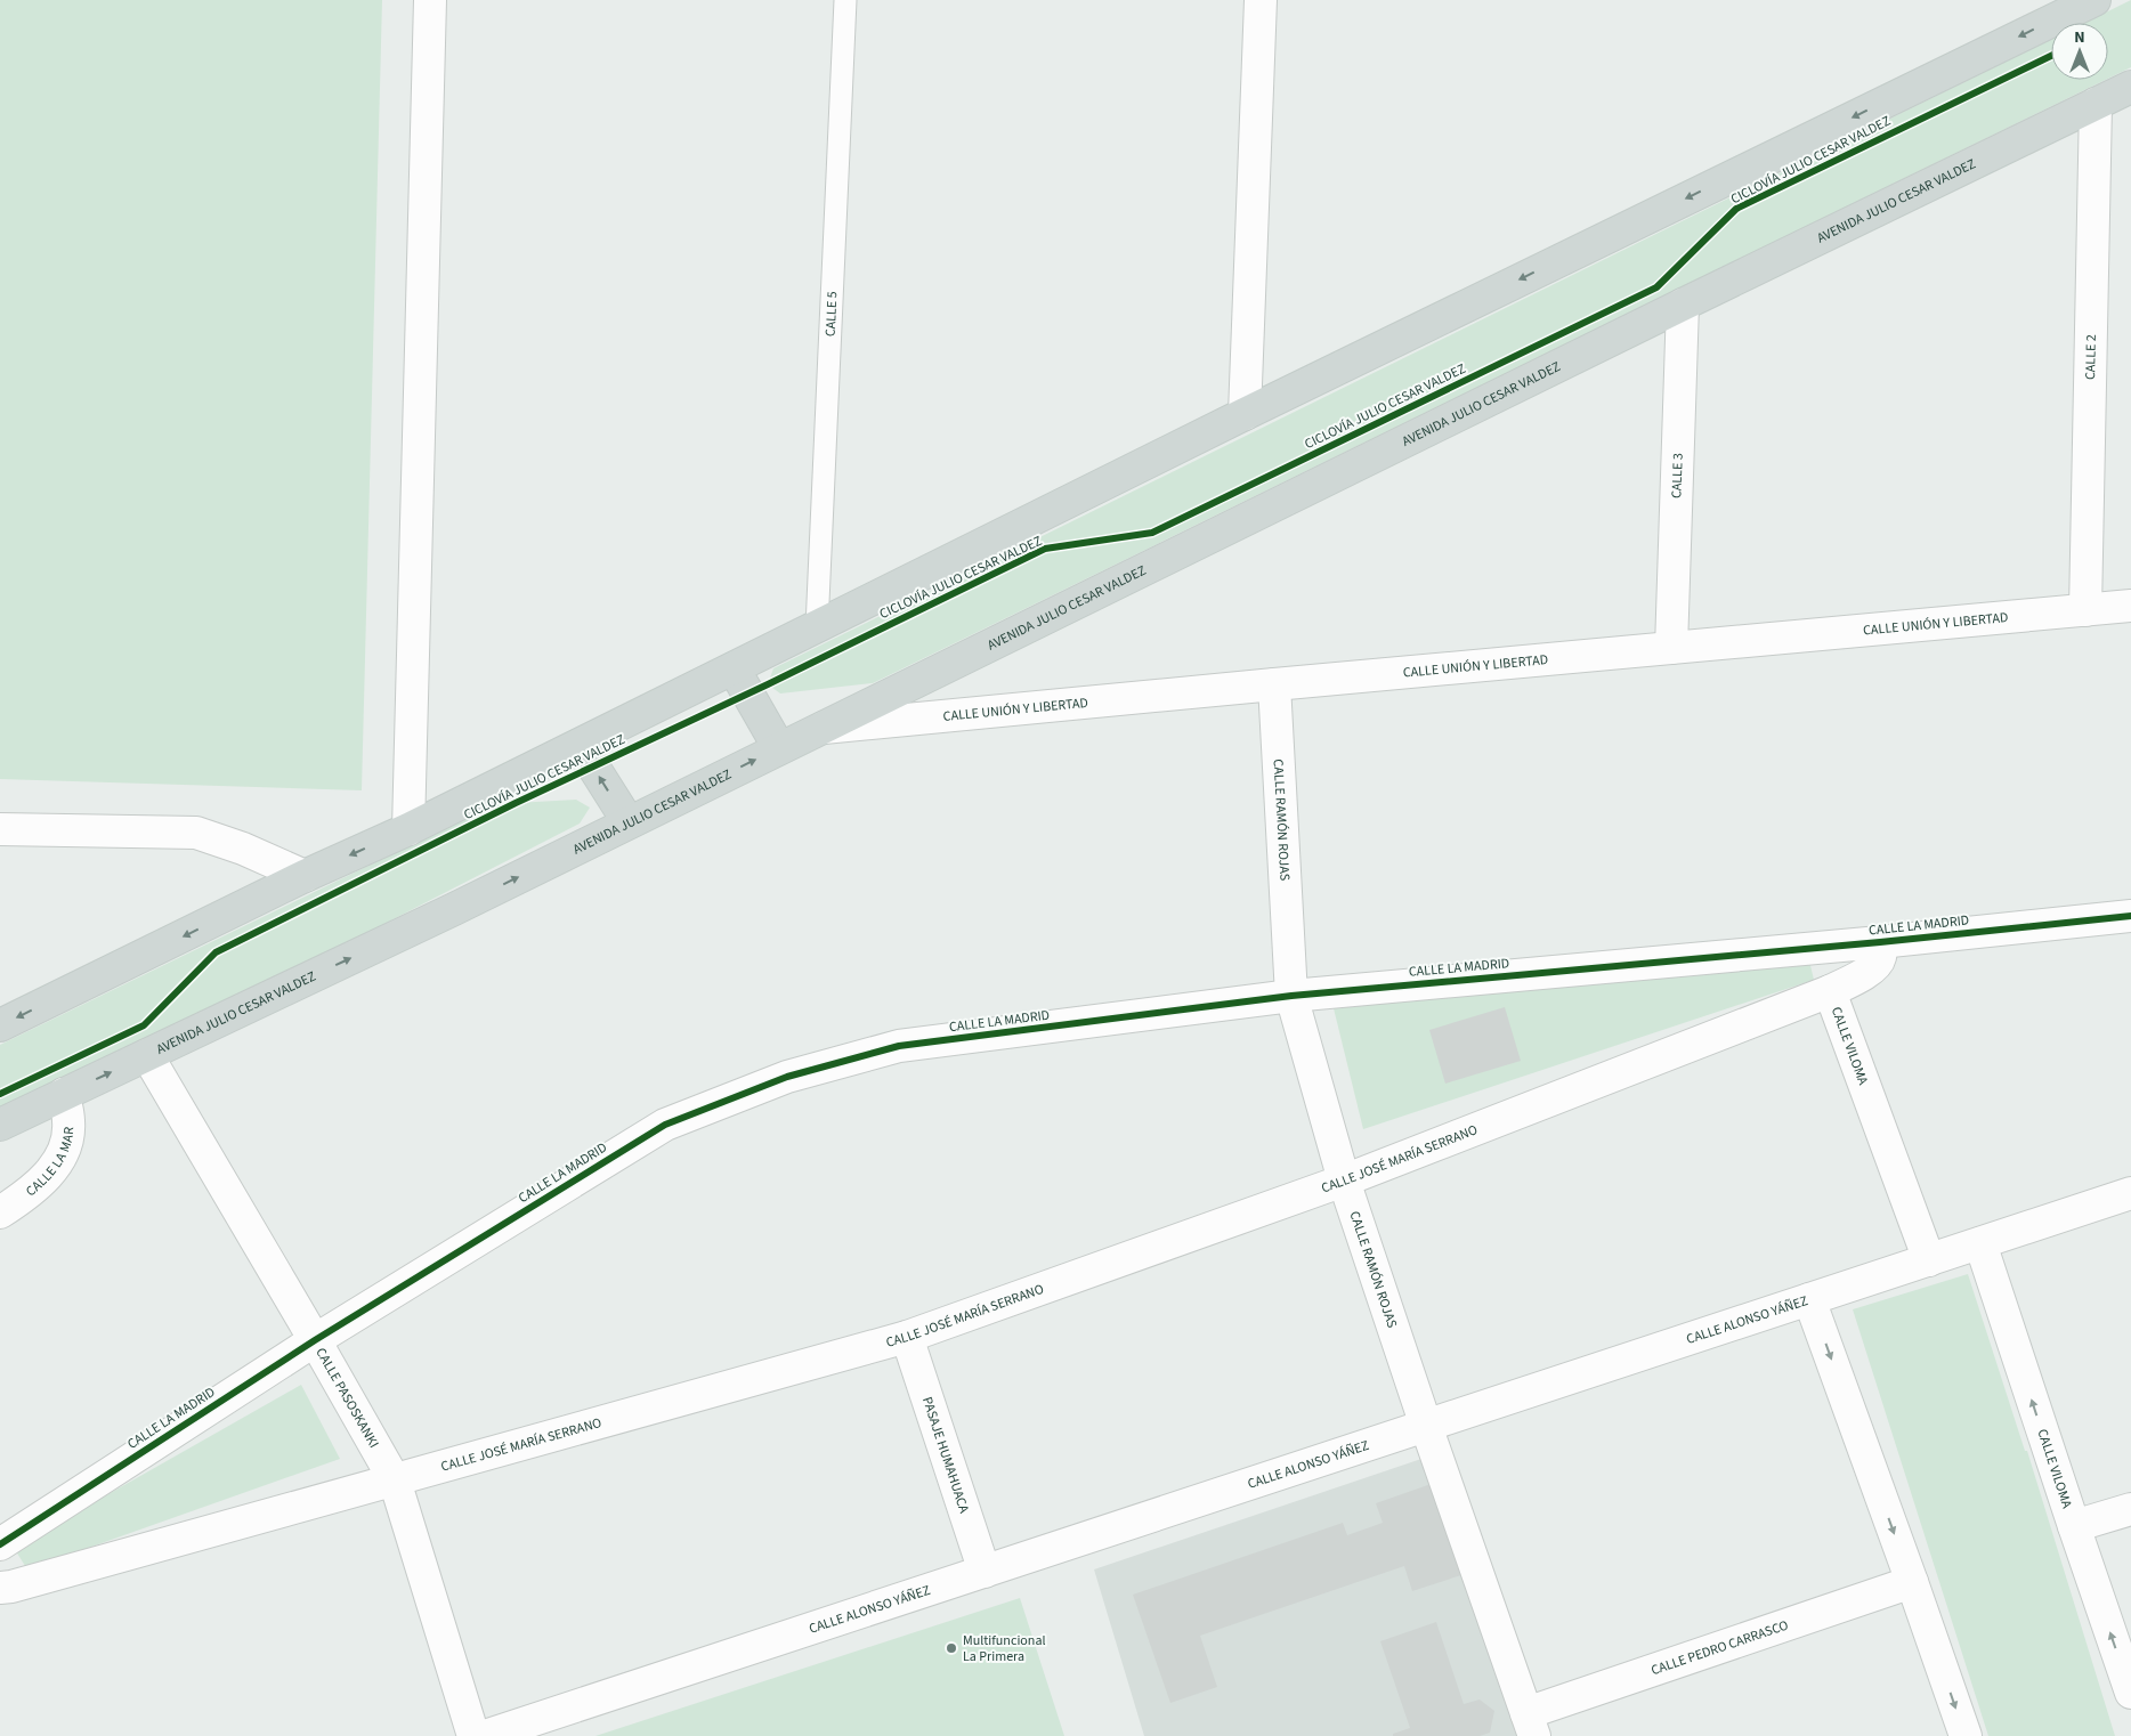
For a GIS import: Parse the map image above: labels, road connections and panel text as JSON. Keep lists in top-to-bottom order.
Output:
{
  "streets": {
    "main road": ["AVENIDA JULIO CESAR VALDEZ"],
    "street": [
      "CALLE 2",
      "CALLE 3",
      "CALLE UNIÓN Y LIBERTAD",
      "CALLE RAMÓN ROJAS",
      "CALLE LA MADRID",
      "CALLE VILOMA",
      "CALLE LA MAR",
      "CALLE JOSÉ MARÍA SERRANO",
      "CALLE ALONSO YÁÑEZ",
      "CALLE PASOSKANKI",
      "PASAJE HUMAHUACA",
      "CALLE PEDRO CARRASCO"
    ],
    "lane": ["CALLE 5"],
    "cycle path": ["CICLOVÍA JULIO CESAR VALDEZ"]
  },
  "crossings": [
    ["AVENIDA JULIO CESAR VALDEZ", "CALLE 2"],
    ["AVENIDA JULIO CESAR VALDEZ", "CALLE 3"],
    ["AVENIDA JULIO CESAR VALDEZ", "CALLE UNIÓN Y LIBERTAD"],
    ["AVENIDA JULIO CESAR VALDEZ", "CALLE LA MAR"],
    ["AVENIDA JULIO CESAR VALDEZ", "CALLE PASOSKANKI"],
    ["CALLE 2", "CALLE UNIÓN Y LIBERTAD"],
    ["CALLE 3", "CALLE UNIÓN Y LIBERTAD"],
    ["CALLE UNIÓN Y LIBERTAD", "CALLE RAMÓN ROJAS"],
    ["CALLE RAMÓN ROJAS", "CALLE LA MADRID"],
    ["CALLE RAMÓN ROJAS", "CALLE JOSÉ MARÍA SERRANO"],
    ["CALLE RAMÓN ROJAS", "CALLE ALONSO YÁÑEZ"],
    ["CALLE RAMÓN ROJAS", "CALLE PEDRO CARRASCO"],
    ["CALLE LA MADRID", "CALLE JOSÉ MARÍA SERRANO"],
    ["CALLE LA MADRID", "CALLE PASOSKANKI"],
    ["CALLE VILOMA", "CALLE JOSÉ MARÍA SERRANO"],
    ["CALLE VILOMA", "CALLE ALONSO YÁÑEZ"],
    ["CALLE JOSÉ MARÍA SERRANO", "CALLE PASOSKANKI"],
    ["CALLE JOSÉ MARÍA SERRANO", "PASAJE HUMAHUACA"],
    ["CALLE ALONSO YÁÑEZ", "PASAJE HUMAHUACA"]
  ],
  "places": ["Multifuncional La Primera"],
  "north": "top"
}
